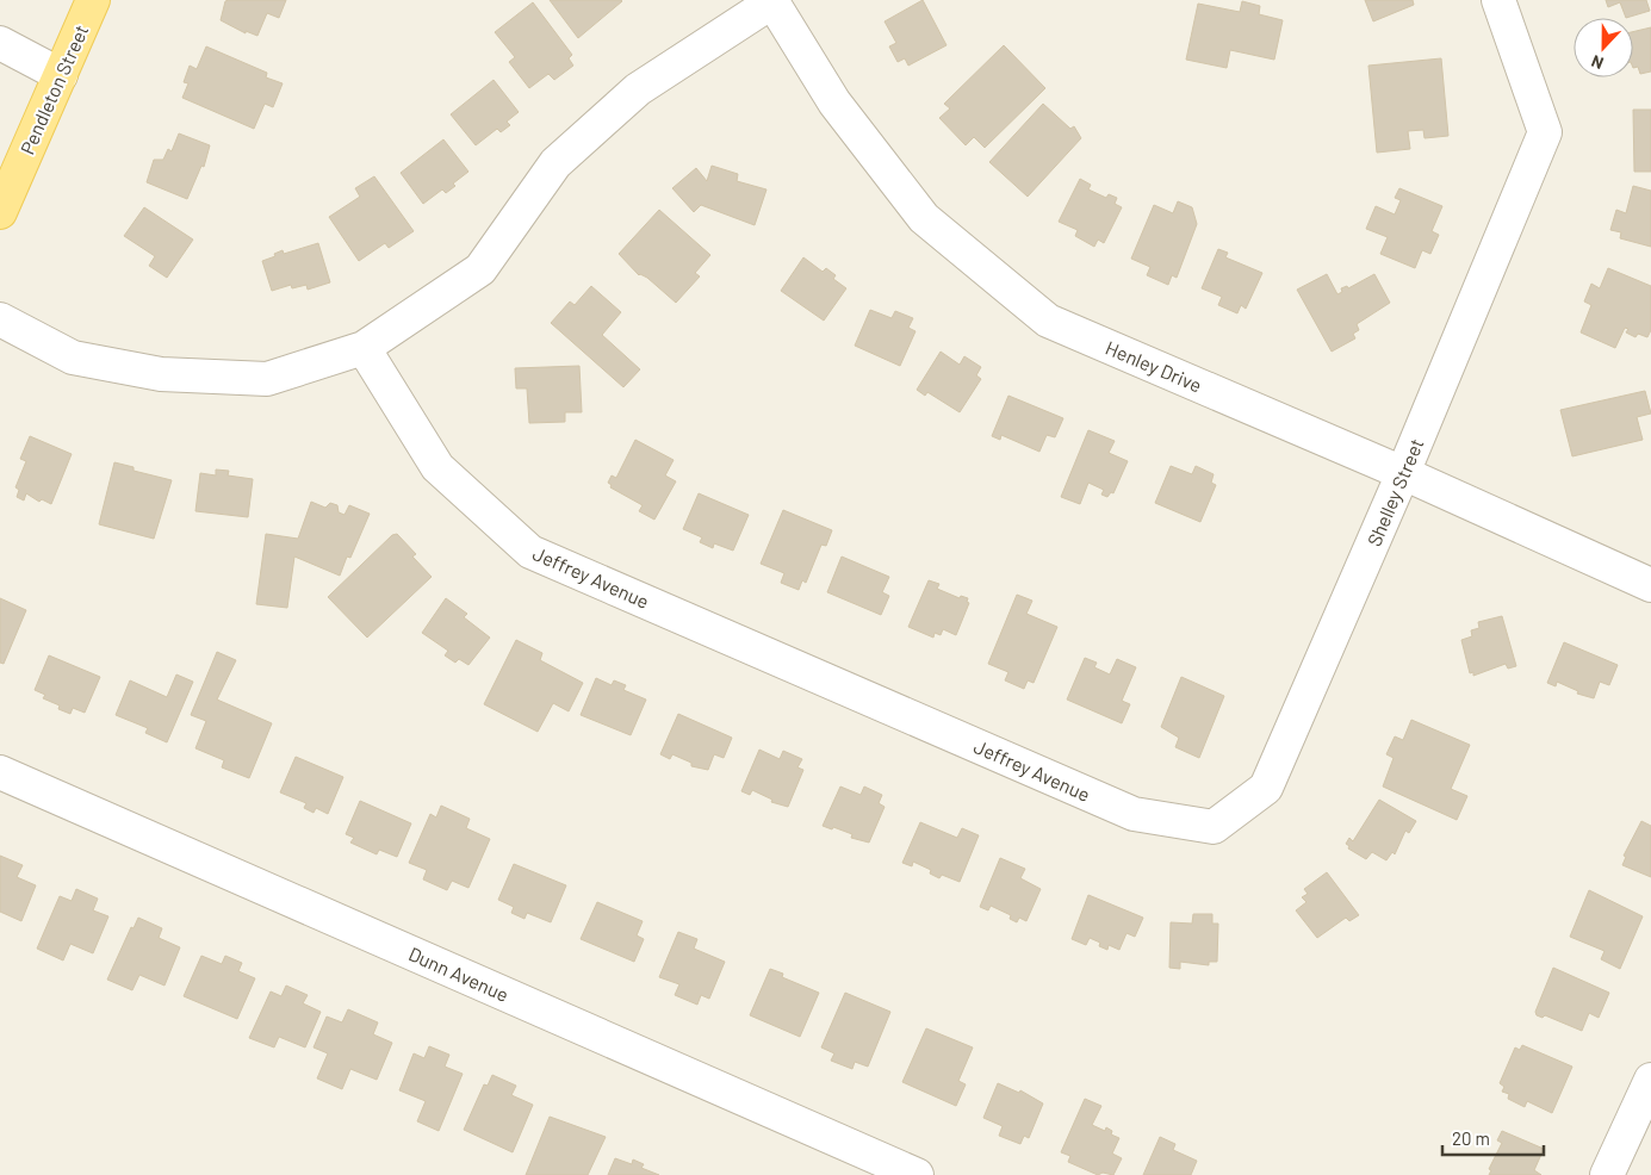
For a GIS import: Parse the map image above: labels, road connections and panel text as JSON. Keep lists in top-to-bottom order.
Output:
{
  "streets": {
    "main road": ["Pendleton Street"],
    "street": [
      "Henley Drive",
      "Shelley Street",
      "Jeffrey Avenue",
      "Dunn Avenue"
    ]
  },
  "crossings": [
    ["Henley Drive", "Shelley Street"],
    ["Shelley Street", "Jeffrey Avenue"]
  ],
  "scale_bar": "20 m",
  "north": "bottom"
}
